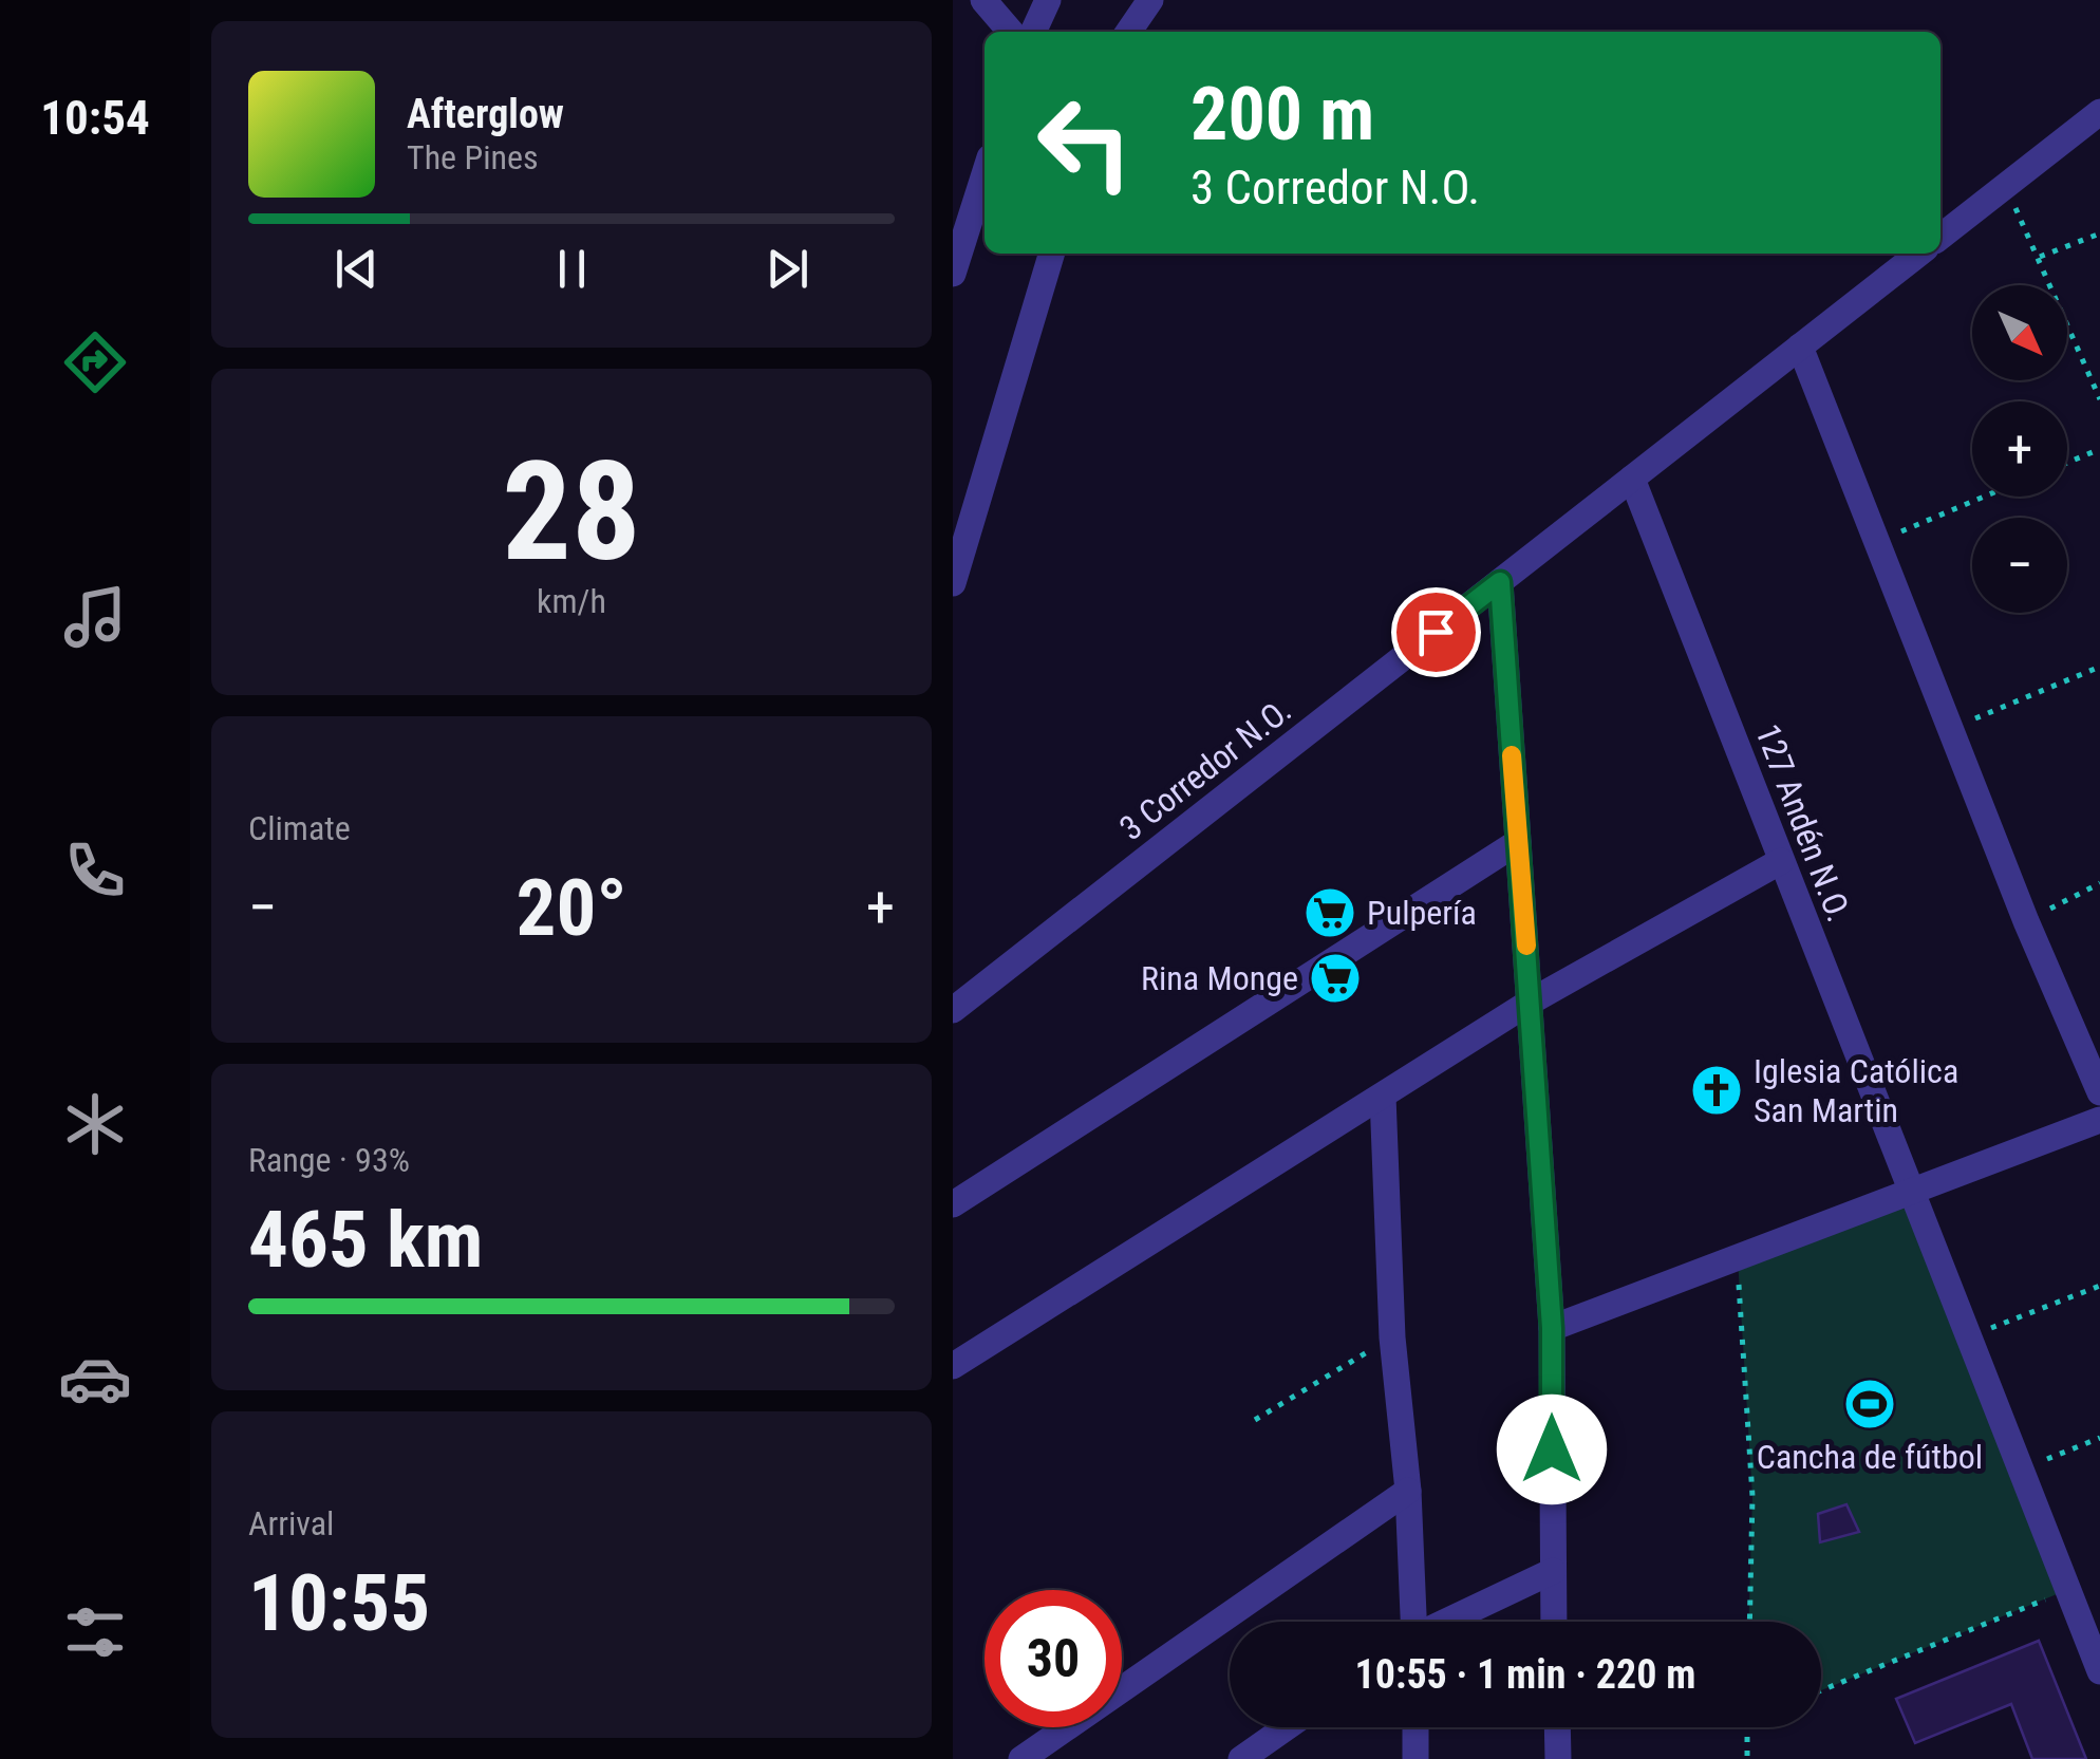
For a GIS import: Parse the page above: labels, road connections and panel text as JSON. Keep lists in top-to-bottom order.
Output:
{
  "streets": {
    "street": ["3 Corredor N.O.", "127 Andén N.O."]
  },
  "crossings": [
    ["3 Corredor N.O.", "127 Andén N.O."]
  ],
  "places": {
    "supermarket": ["Pulpería", "Rina Monge"],
    "church": ["Iglesia Católica San Martin"],
    "sports": ["Cancha de fútbol"]
  },
  "north": "bottom right",
  "page": {
    "tabs": "10:54",
    "turn": ["200 m", "3 Corredor N.O."],
    "song": ["Afterglow", "The Pines"],
    "map_buttons": ["+", "−"],
    "tile": [
      ["28", "km/h"],
      "Climate",
      ["Range · 93%", "465 km"],
      ["Arrival", "10:55"]
    ],
    "heat": ["−", "20°", "+"],
    "limit": "30",
    "trip": "10:55 · 1 min · 220 m"
  }
}
